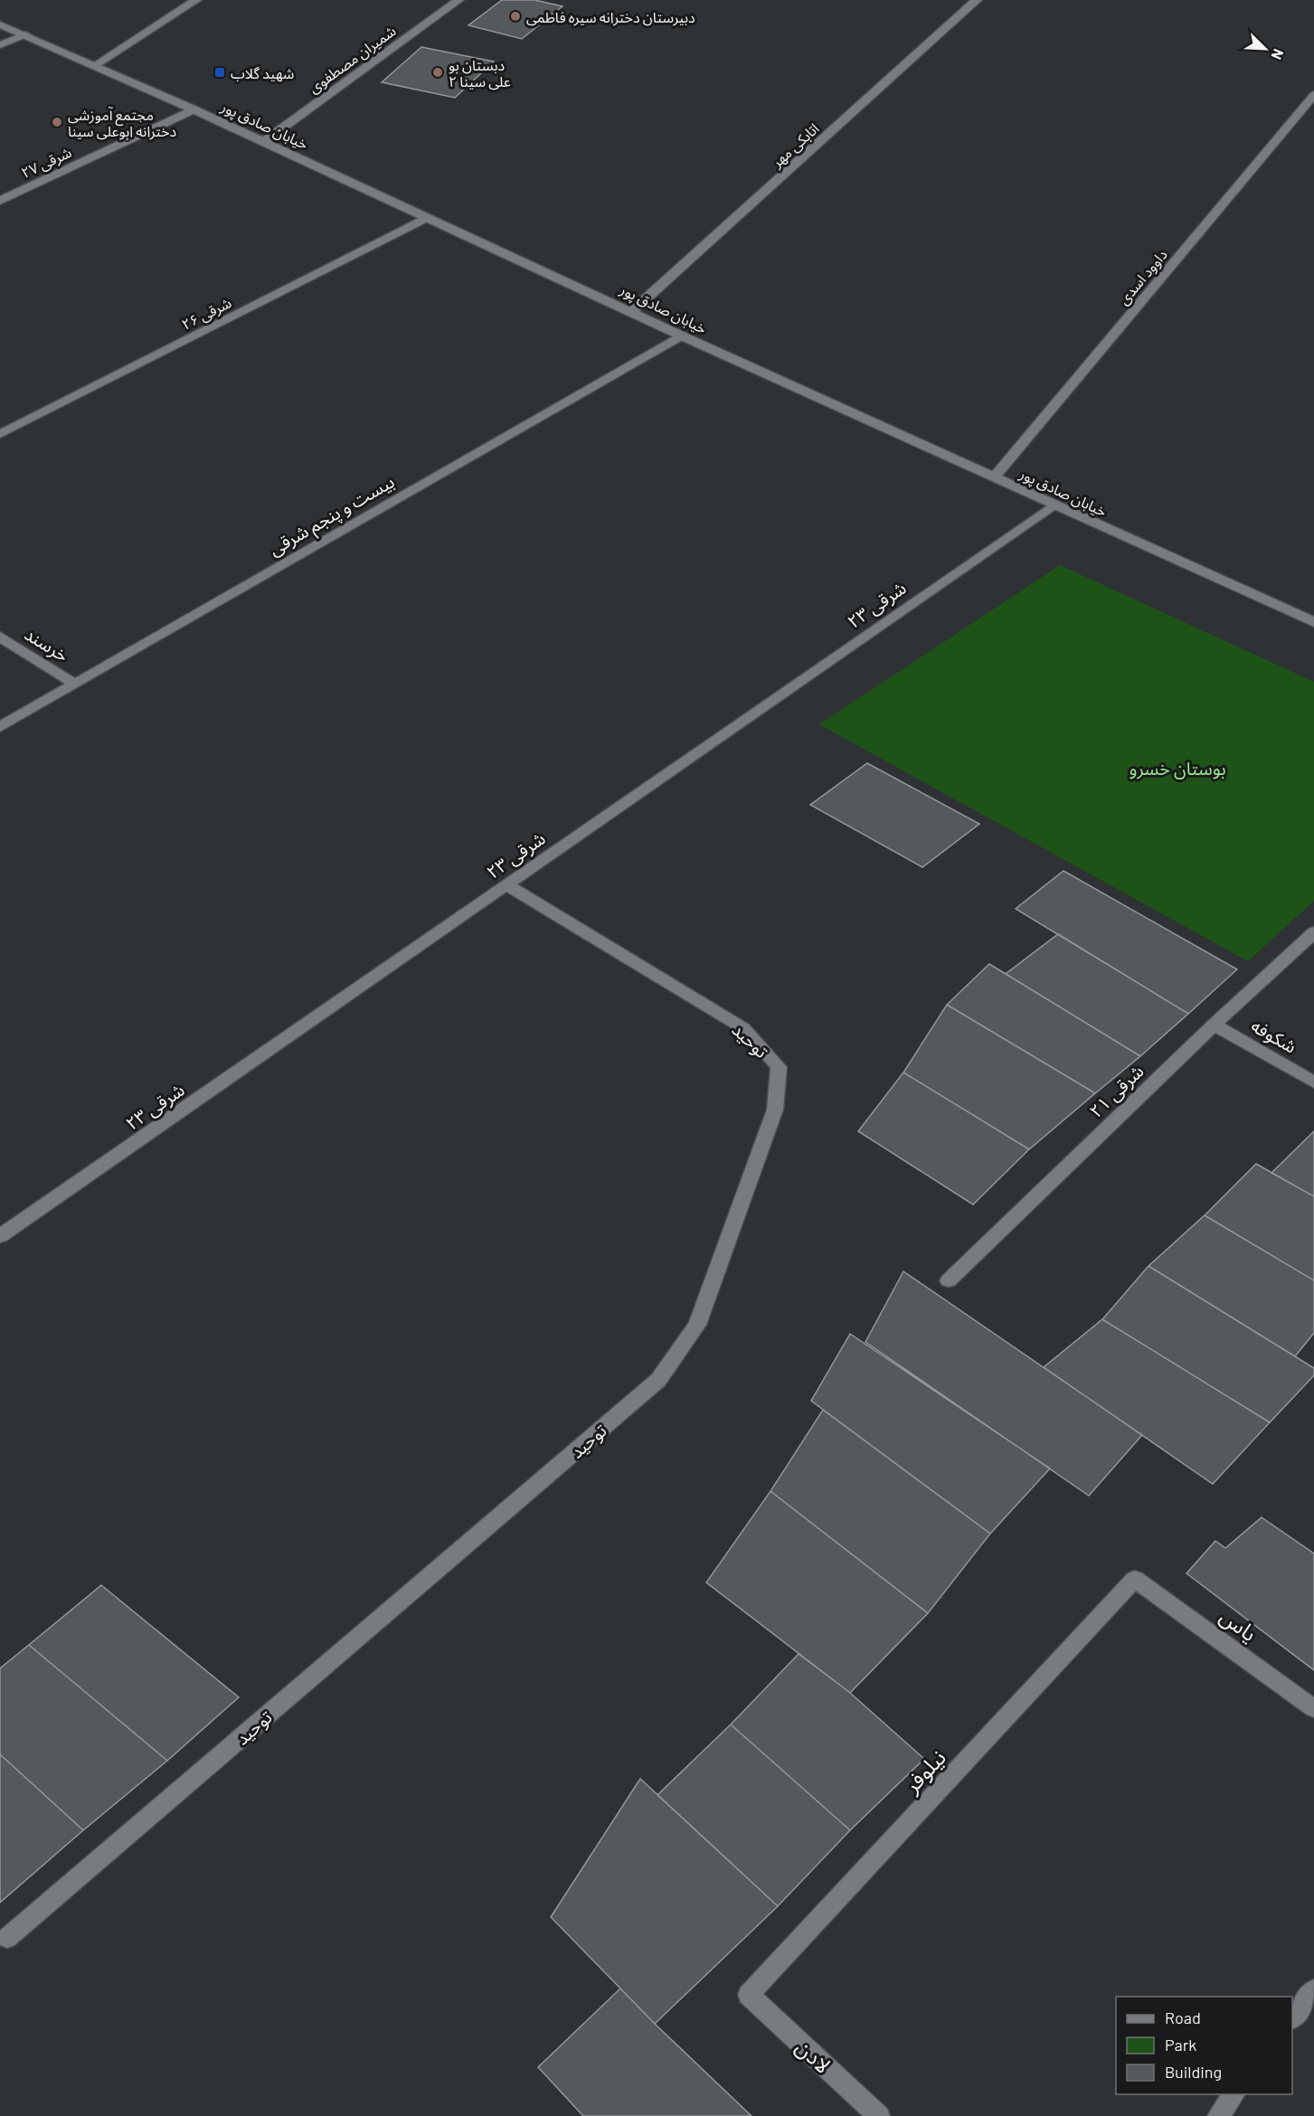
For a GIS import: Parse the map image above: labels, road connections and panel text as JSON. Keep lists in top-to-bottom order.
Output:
{
  "streets": {
    "street": [
      "شمیران مصطفوی",
      "خیابان صادق پور",
      "اتابکی مهر",
      "۲۷ شرقی",
      "داوود اسدی",
      "۲۶ شرقی",
      "بیست و پنجم شرقی",
      "۲۳ شرقی",
      "خرسند",
      "شکوفه",
      "توحید",
      "۲۱ شرقی",
      "یاس",
      "نیلوفر",
      "لادن"
    ]
  },
  "crossings": [
    ["شمیران مصطفوی", "خیابان صادق پور"],
    ["خیابان صادق پور", "اتابکی مهر"],
    ["خیابان صادق پور", "۲۷ شرقی"],
    ["خیابان صادق پور", "داوود اسدی"],
    ["خیابان صادق پور", "۲۶ شرقی"],
    ["خیابان صادق پور", "بیست و پنجم شرقی"],
    ["خیابان صادق پور", "۲۳ شرقی"],
    ["بیست و پنجم شرقی", "خرسند"],
    ["۲۳ شرقی", "توحید"],
    ["شکوفه", "۲۱ شرقی"],
    ["یاس", "نیلوفر"],
    ["نیلوفر", "لادن"]
  ],
  "parks": ["بوستان خسرو"],
  "places": {
    "other": ["دبیرستان دخترانه سیره فاطمی", "دبستان بو علی سینا ۲", "مجتمع آموزشی دخترانه ابوعلی سینا"],
    "transit": ["شهید گلاب"]
  },
  "legend": ["Road", "Park", "Building"],
  "north": "bottom right"
}
